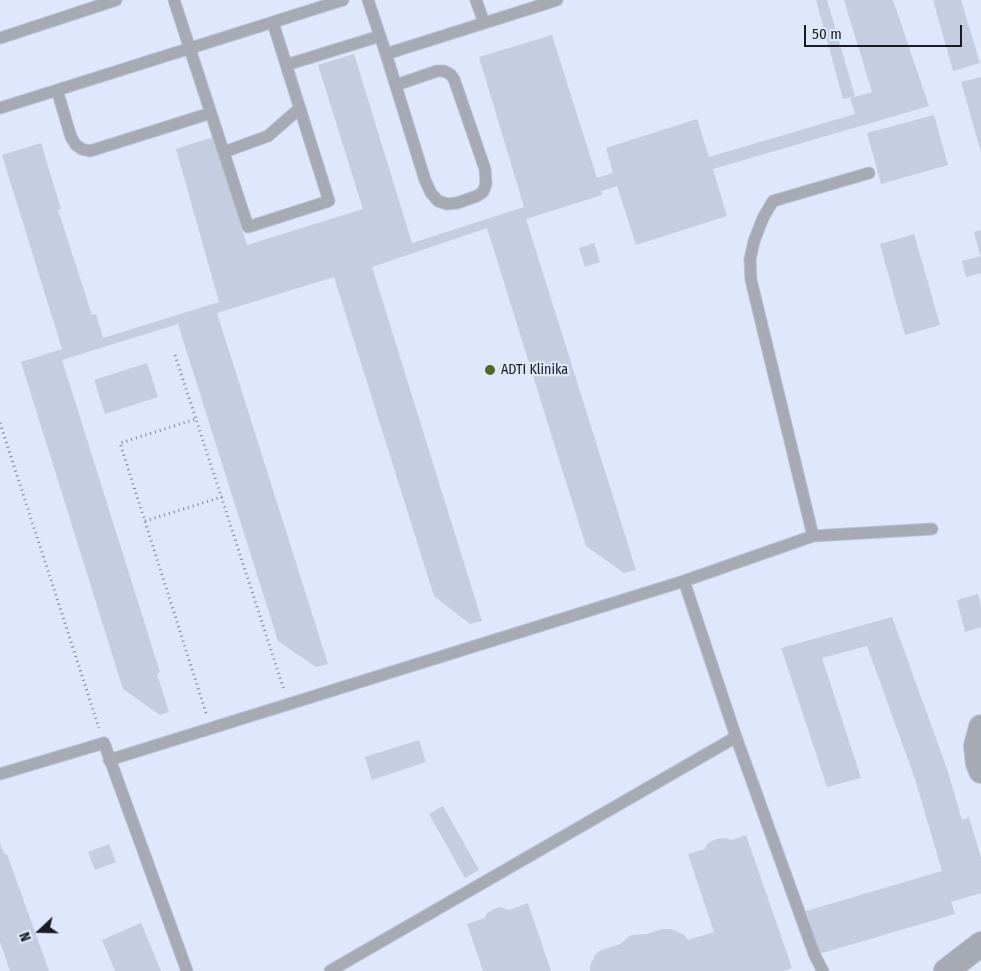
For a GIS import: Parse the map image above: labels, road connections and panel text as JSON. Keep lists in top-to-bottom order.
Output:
{
  "places": ["ADTI Klinika"],
  "scale_bar": "50 m",
  "north": "left"
}
